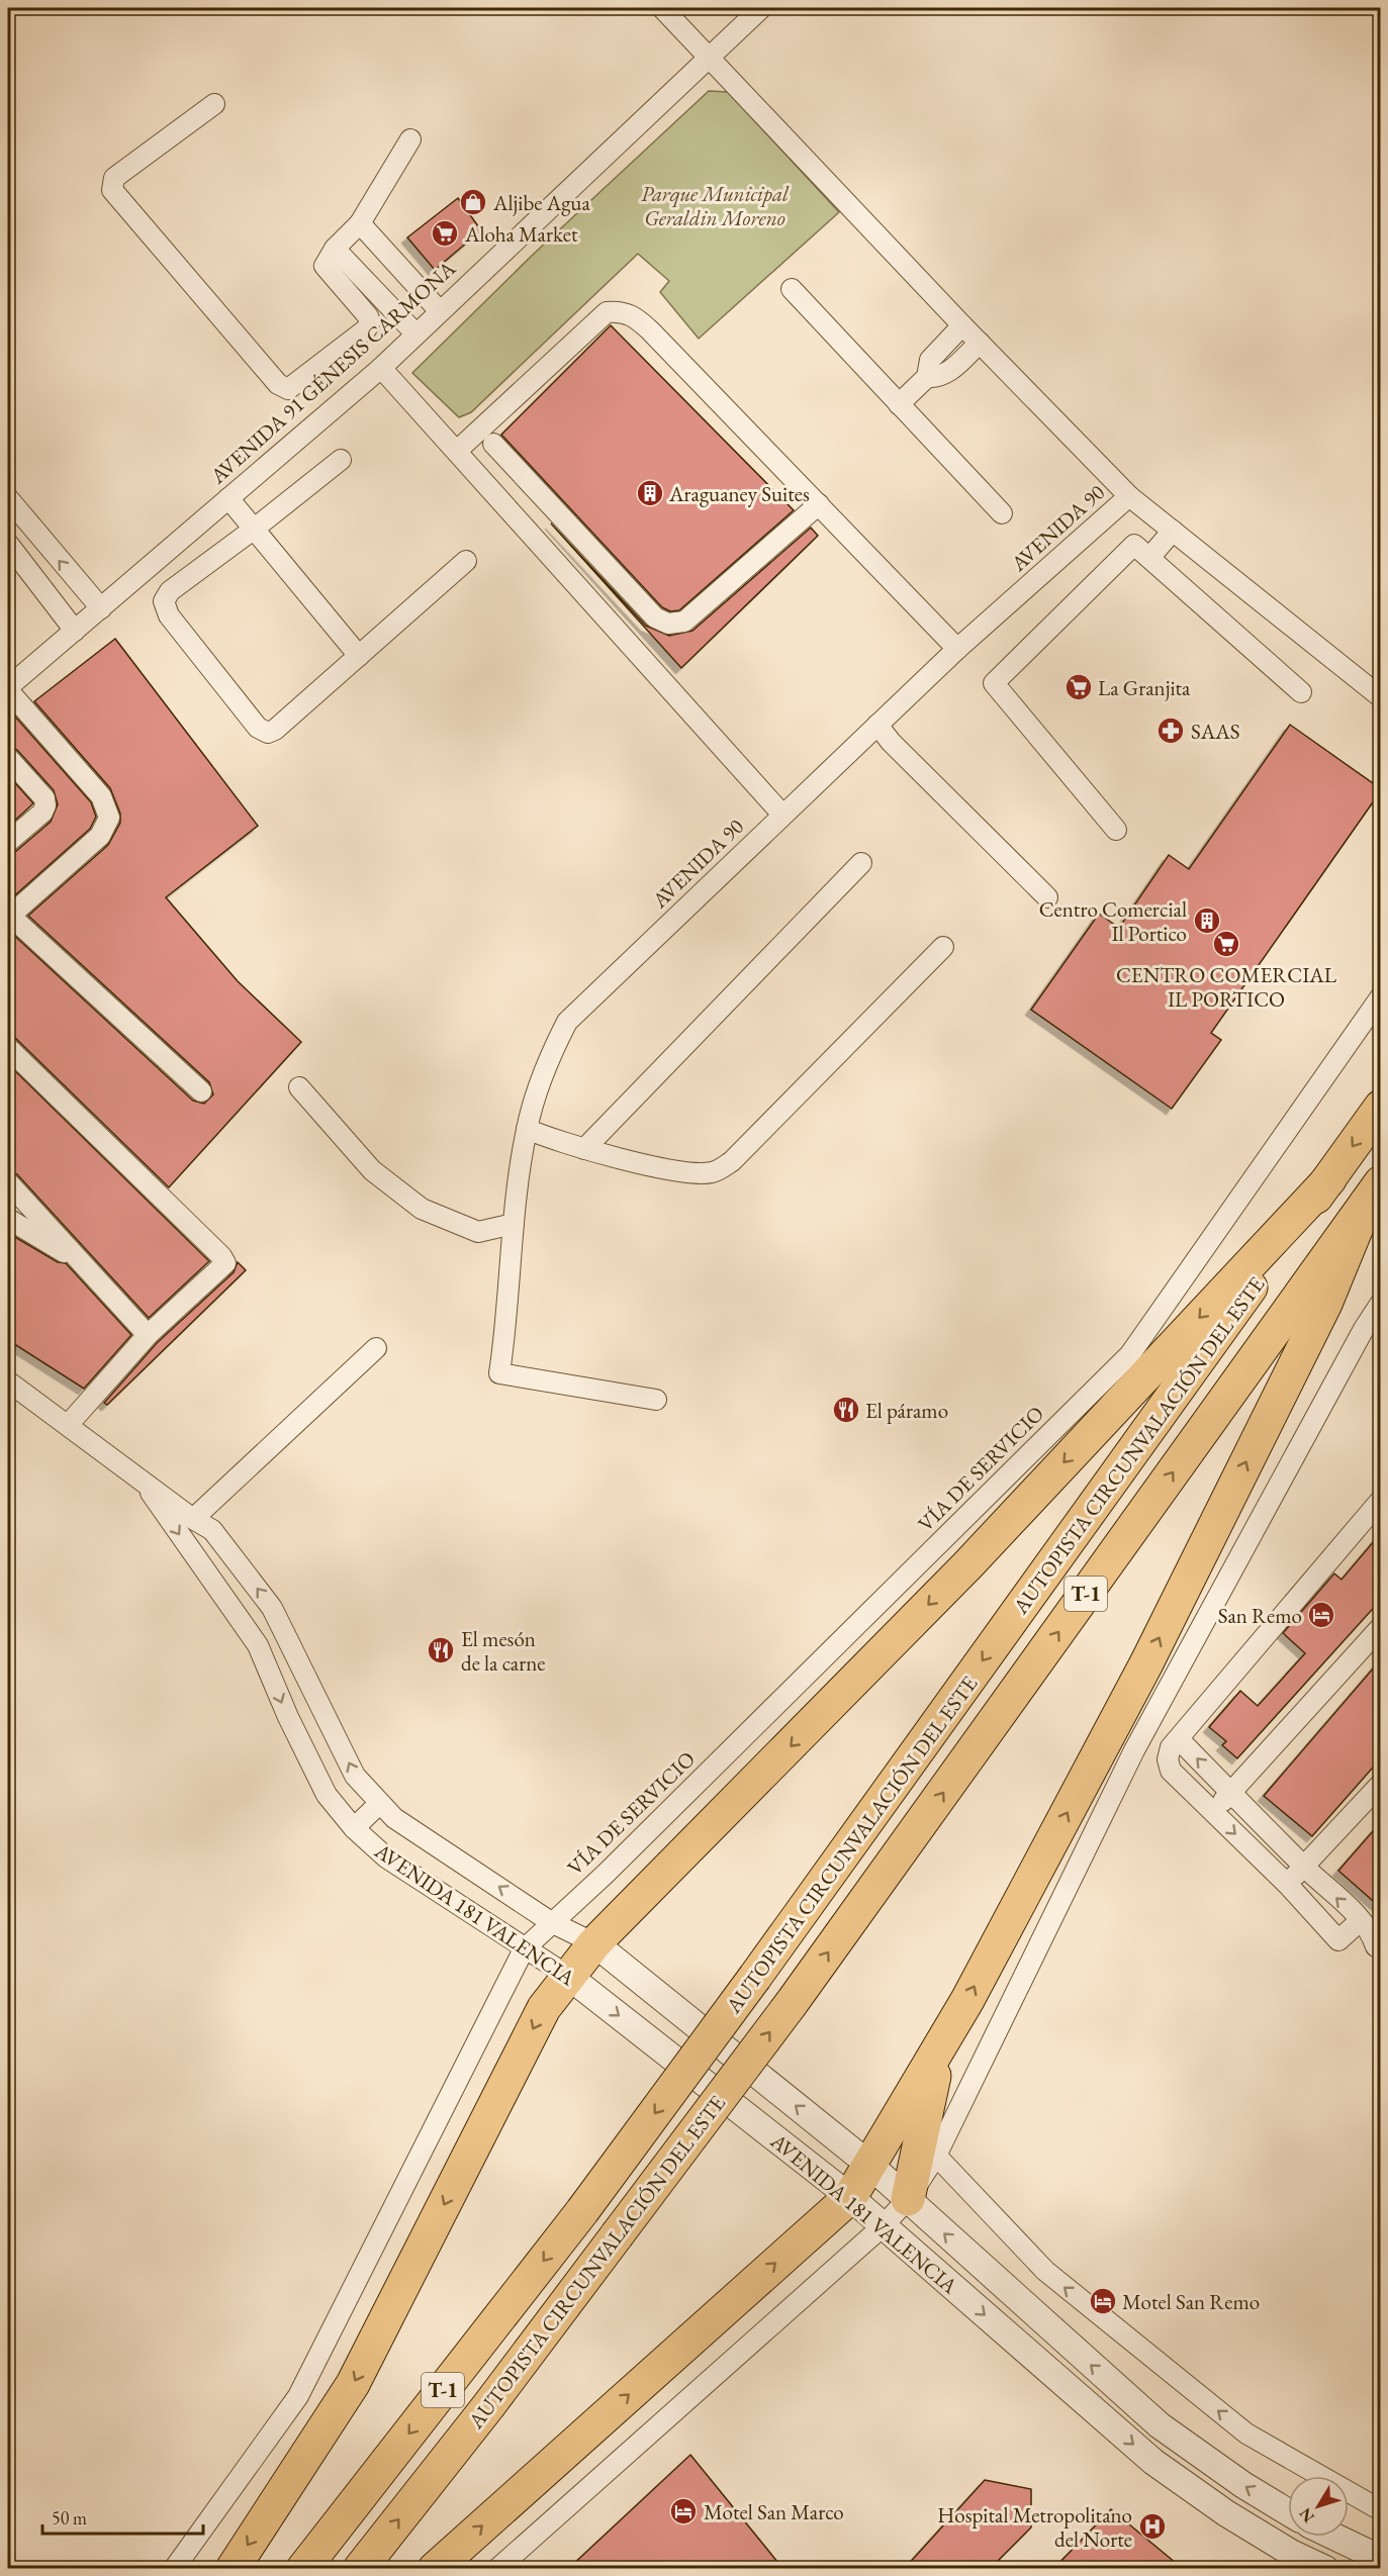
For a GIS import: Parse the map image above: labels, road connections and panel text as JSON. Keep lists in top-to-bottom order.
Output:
{
  "streets": {
    "highway": ["AUTOPISTA CIRCUNVALACIÓN DEL ESTE", "T-1"],
    "street": [
      "AVENIDA 91 GÉNESIS CARMONA",
      "AVENIDA 90",
      "VÍA DE SERVICIO",
      "AVENIDA 181 VALENCIA"
    ]
  },
  "crossings": [
    ["VÍA DE SERVICIO", "AVENIDA 181 VALENCIA"]
  ],
  "parks": ["Parque Municipal Geraldin Moreno"],
  "places": {
    "shop": ["Aljibe Agua"],
    "supermarket": ["Aloha Market", "La Granjita", "CENTRO COMERCIAL IL PORTICO"],
    "building": ["Araguaney Suites", "Centro Comercial Il Portico"],
    "pharmacy": ["SAAS"],
    "restaurant": ["El páramo", "El mesón de la carne"],
    "hotel": ["San Remo", "Motel San Remo", "Motel San Marco"],
    "hospital": ["Hospital Metropolitano del Norte"]
  },
  "scale_bar": "50 m",
  "north": "bottom left"
}
